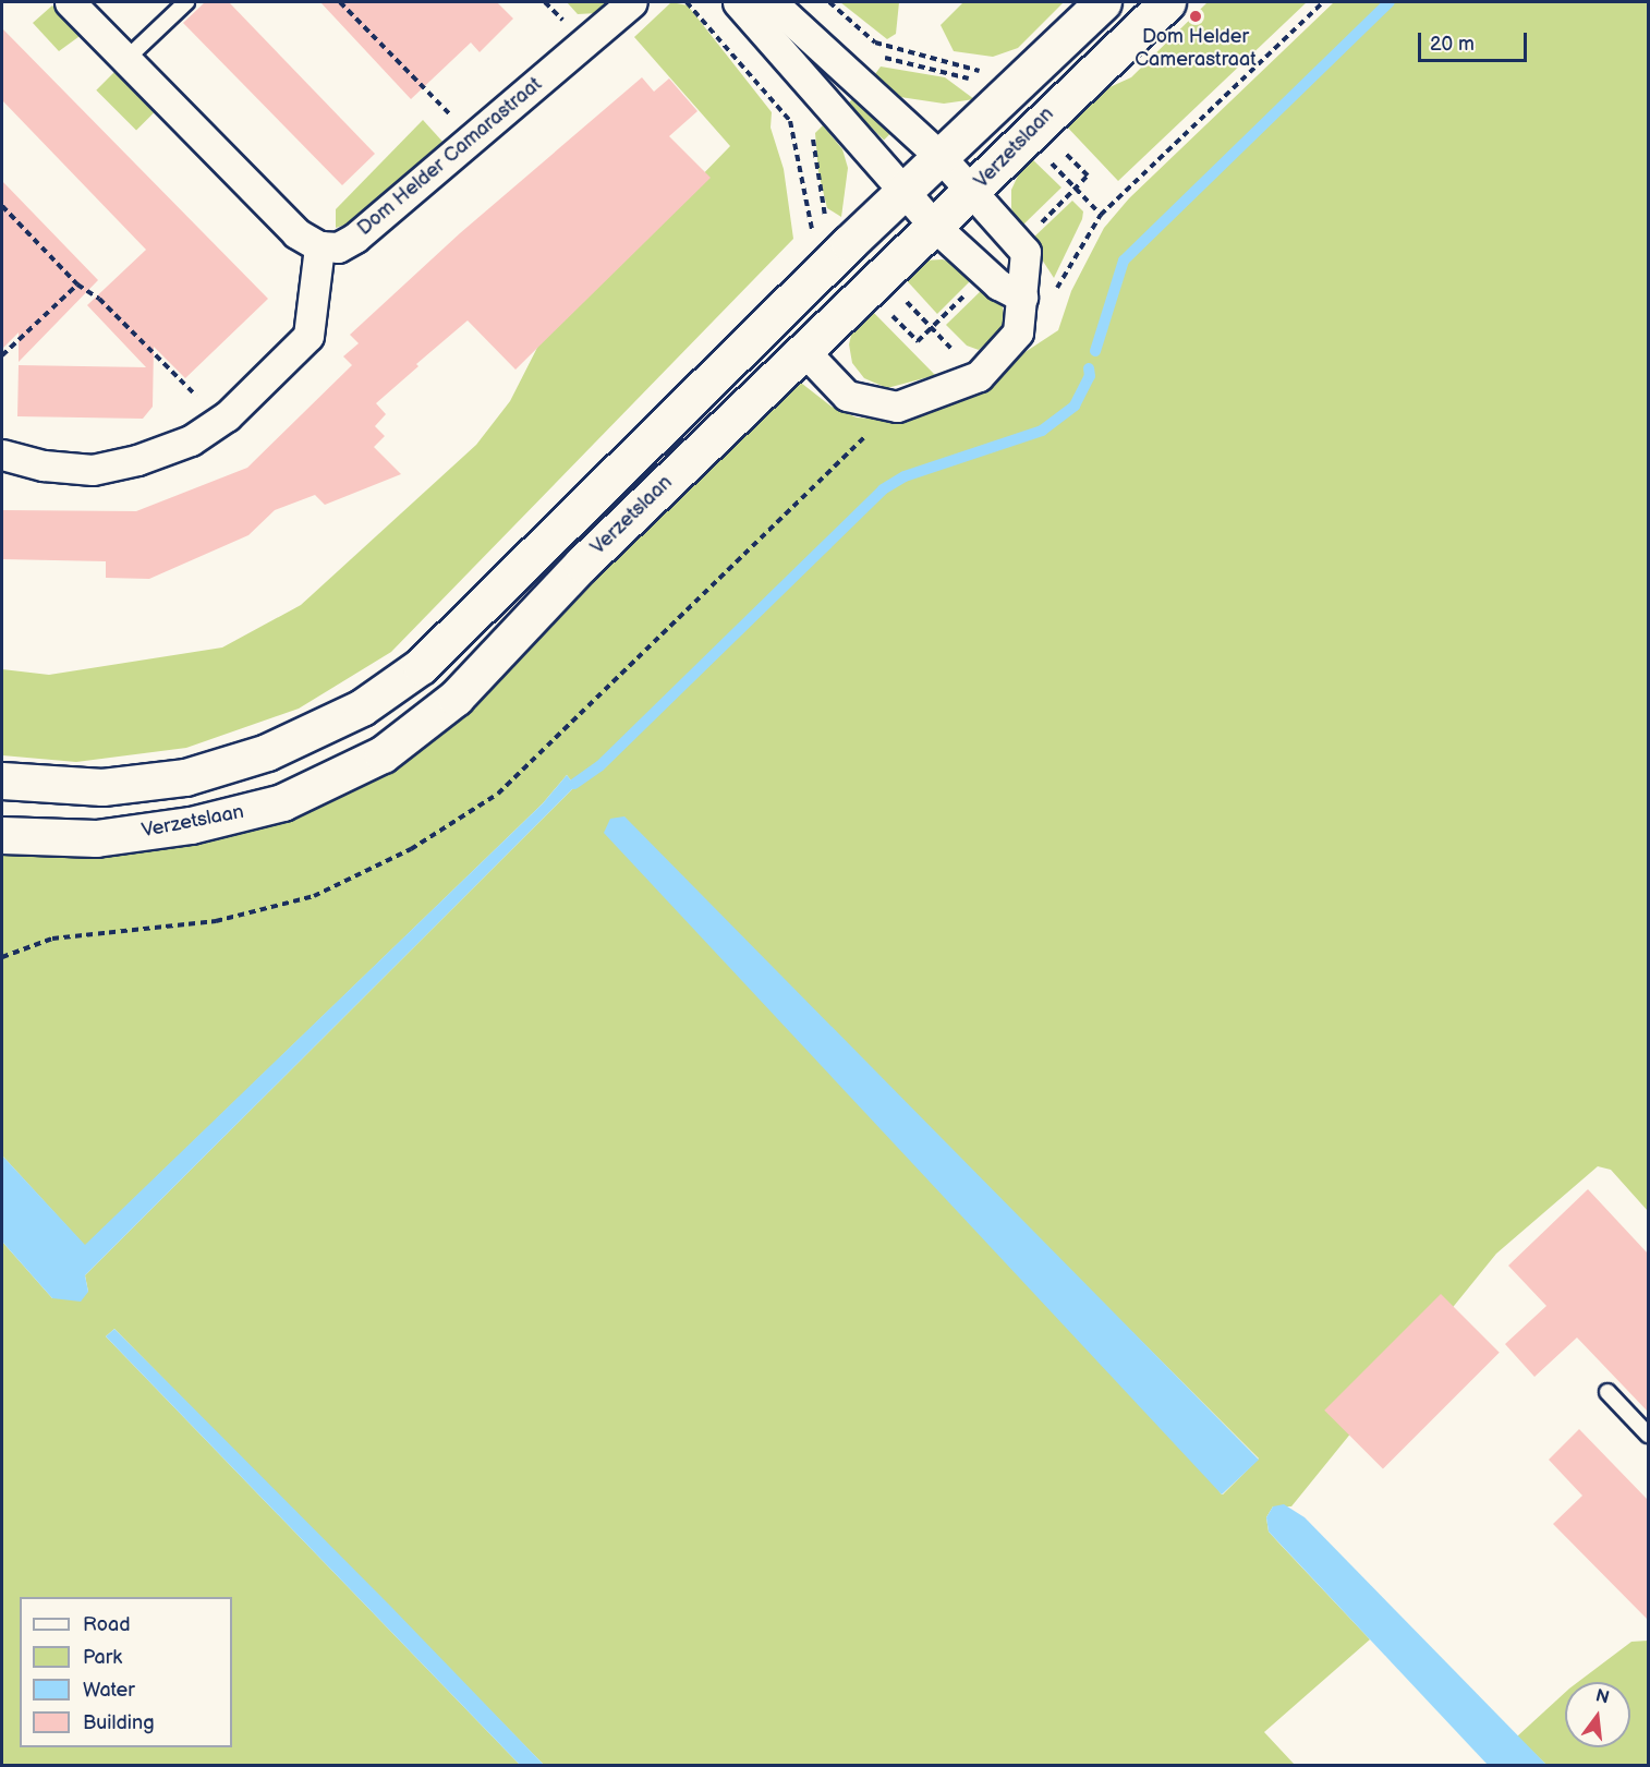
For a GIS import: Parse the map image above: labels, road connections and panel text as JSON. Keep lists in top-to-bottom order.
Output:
{
  "streets": {
    "main road": ["Verzetslaan"],
    "street": ["Dom Helder Camarastraat"]
  },
  "places": ["Dom Helder Camerastraat"],
  "legend": [
    "Road",
    "Park",
    "Water",
    "Building"
  ],
  "scale_bar": "20 m",
  "north": "top"
}
